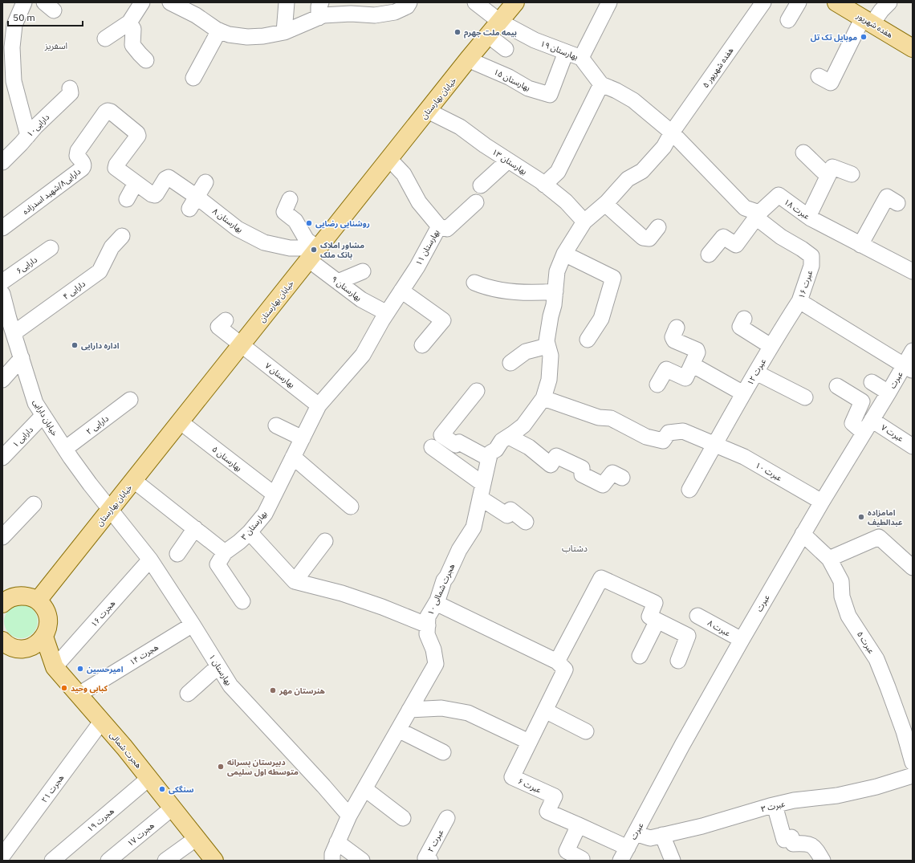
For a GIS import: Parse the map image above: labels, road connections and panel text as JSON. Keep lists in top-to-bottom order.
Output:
{
  "streets": {
    "main road": ["هفده شهریور", "خیابان بهارستان", "هجرت شمالی"],
    "street": [
      "بهارستان ۱۹",
      "هفده شهریور ۵",
      "بهارستان ۱۵",
      "دارایی۱۰",
      "بهارستان ۱۳",
      "دارایی۸/شهید اسدزاده",
      "عبرت ۱۸",
      "بهارستان ۸",
      "بهارستان ۱۱",
      "دارایی۶",
      "عبرت ۱۶",
      "بهارستان ۹",
      "دارایی ۴",
      "عبرت ۱۲",
      "بهارستان ۷",
      "عبرت",
      "خیابان دارایی",
      "دارایی ۲",
      "عبرت ۷",
      "دارایی ۱",
      "بهارستان ۵",
      "عبرت ۱۰",
      "بهارستان ۳",
      "هجرت شمالی ۱۰",
      "هجرت ۱۶",
      "عبرت ۸",
      "عبرت ۵",
      "هجرت ۱۴",
      "بهارستان ۱",
      "عبرت ۶",
      "هجرت ۲۱",
      "عبرت ۳",
      "هجرت ۱۹",
      "هجرت ۱۷",
      "عبرت ۲"
    ]
  },
  "crossings": [
    ["بهارستان ۱۹", "هفده شهریور ۵"],
    ["بهارستان ۱۹", "بهارستان ۱۵"],
    ["بهارستان ۱۹", "خیابان بهارستان"],
    ["هفده شهریور ۵", "بهارستان ۱۳"],
    ["هفده شهریور ۵", "هجرت شمالی ۱۰"],
    ["بهارستان ۱۵", "خیابان بهارستان"],
    ["خیابان بهارستان", "بهارستان ۱۳"],
    ["خیابان بهارستان", "بهارستان ۸"],
    ["خیابان بهارستان", "بهارستان ۱۱"],
    ["خیابان بهارستان", "بهارستان ۹"],
    ["خیابان بهارستان", "بهارستان ۷"],
    ["خیابان بهارستان", "خیابان دارایی"],
    ["خیابان بهارستان", "بهارستان ۵"],
    ["خیابان بهارستان", "بهارستان ۱"],
    ["دارایی۸/شهید اسدزاده", "بهارستان ۸"],
    ["عبرت ۱۸", "عبرت ۱۶"],
    ["بهارستان ۸", "بهارستان ۹"],
    ["بهارستان ۱۱", "بهارستان ۹"],
    ["بهارستان ۱۱", "بهارستان ۳"],
    ["عبرت ۱۶", "عبرت ۱۲"],
    ["عبرت ۱۶", "عبرت"],
    ["بهارستان ۹", "بهارستان ۳"],
    ["دارایی ۴", "خیابان دارایی"],
    ["عبرت ۱۲", "عبرت ۱۰"],
    ["بهارستان ۷", "بهارستان ۳"],
    ["عبرت", "عبرت ۷"],
    ["عبرت", "عبرت ۱۰"],
    ["عبرت", "عبرت ۸"],
    ["عبرت", "عبرت ۵"],
    ["عبرت", "عبرت ۶"],
    ["عبرت", "عبرت ۳"],
    ["خیابان دارایی", "دارایی ۲"],
    ["خیابان دارایی", "دارایی ۱"],
    ["خیابان دارایی", "بهارستان ۱"],
    ["بهارستان ۵", "بهارستان ۳"],
    ["عبرت ۱۰", "هجرت شمالی ۱۰"],
    ["هجرت شمالی ۱۰", "بهارستان ۱"],
    ["هجرت ۱۶", "بهارستان ۱"],
    ["هجرت ۱۶", "هجرت شمالی"],
    ["هجرت ۱۴", "بهارستان ۱"],
    ["هجرت ۱۴", "هجرت شمالی"],
    ["هجرت شمالی", "هجرت ۲۱"],
    ["هجرت شمالی", "هجرت ۱۹"],
    ["هجرت شمالی", "هجرت ۱۷"]
  ],
  "districts": ["اسفریز", "دشتاب"],
  "places": [
    "بیمه ملت جهرم",
    "موبایل تک تل",
    "روشنایی رضایی",
    "مشاور املاک بانک ملک",
    "اداره دارایی",
    "امامزاده عبدالطیف",
    "امیرحسین",
    "کبابی وحید",
    "هنرستان مهر",
    "دبیرستان پسرانه متوسطه اول سلیمی",
    "سنگکی"
  ],
  "scale_bar": "50 m"
}
